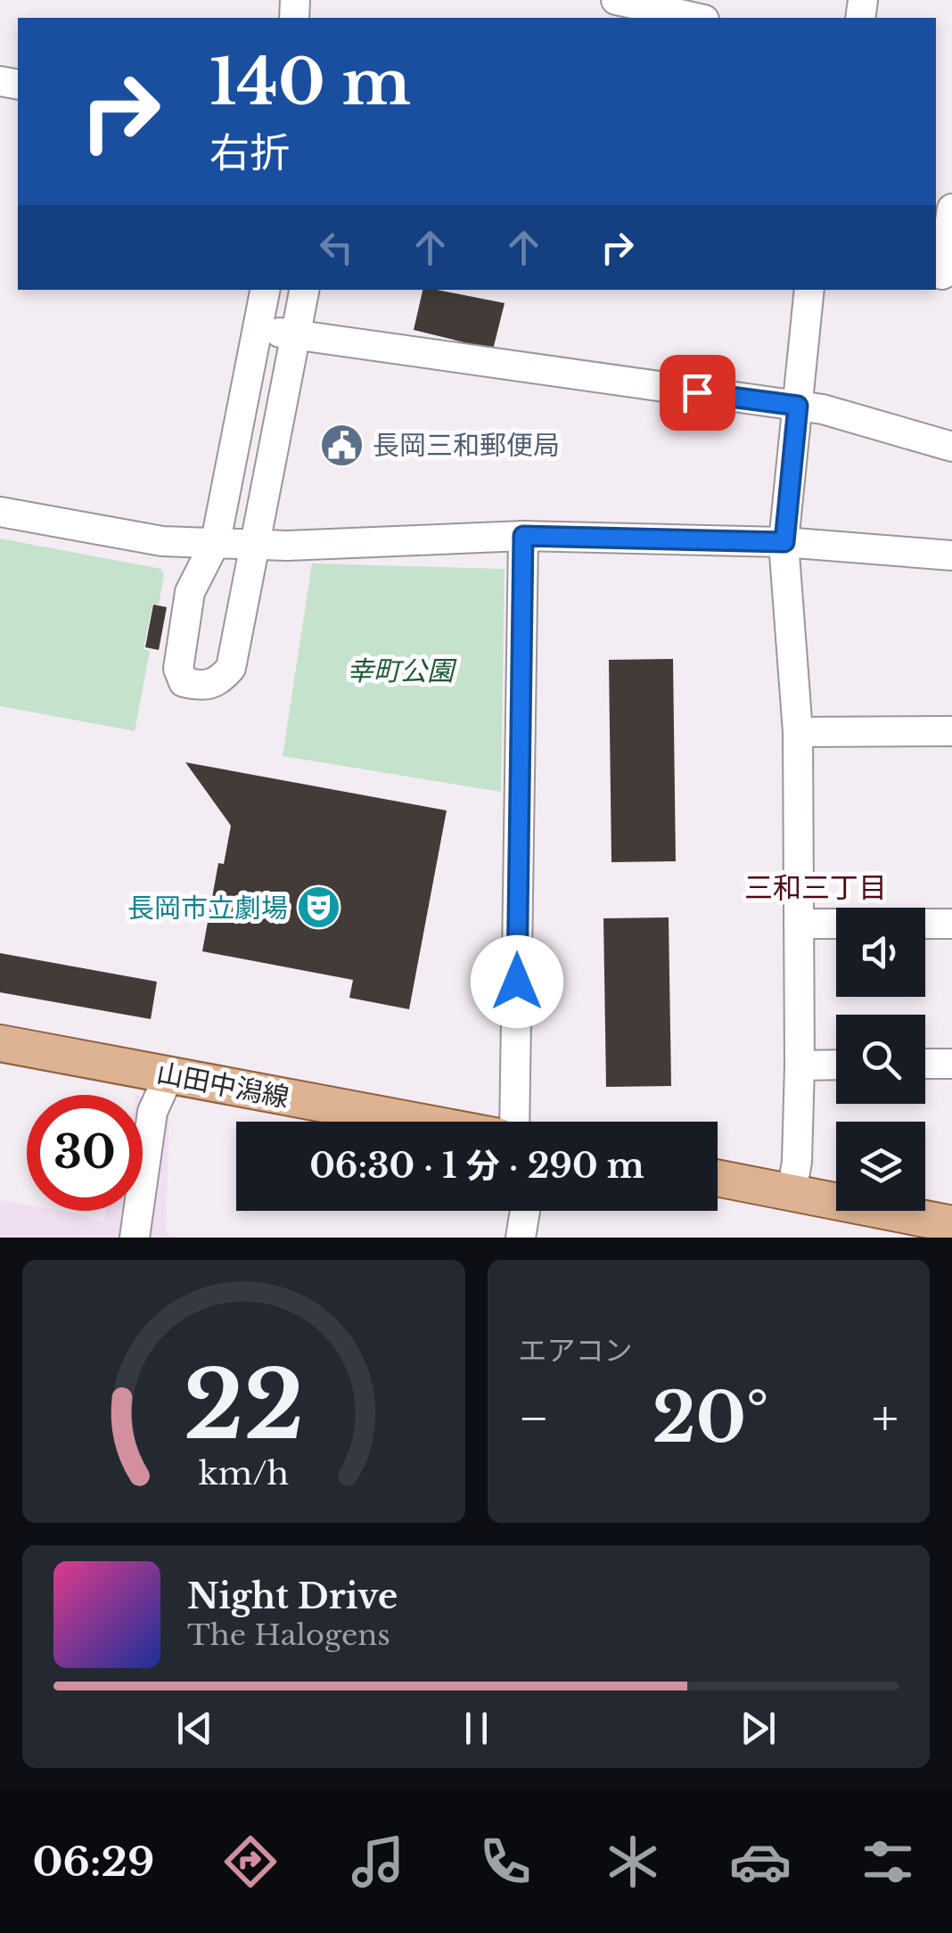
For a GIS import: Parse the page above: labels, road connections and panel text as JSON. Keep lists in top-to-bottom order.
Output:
{
  "streets": {
    "main road": ["山田中潟線"]
  },
  "districts": ["三和三丁目"],
  "parks": ["幸町公園"],
  "places": {
    "public building": ["長岡三和郵便局"],
    "theatre": ["長岡市立劇場"]
  },
  "page": {
    "turn": ["140 m", "右折"],
    "limit": "30",
    "trip": "06:30 · 1 分 · 290 m",
    "tile": "エアコン",
    "heat": ["−", "20°", "+"],
    "song": ["Night Drive", "The Halogens"],
    "tabs": "06:29",
    "gauge": ["22", "km/h"]
  }
}
